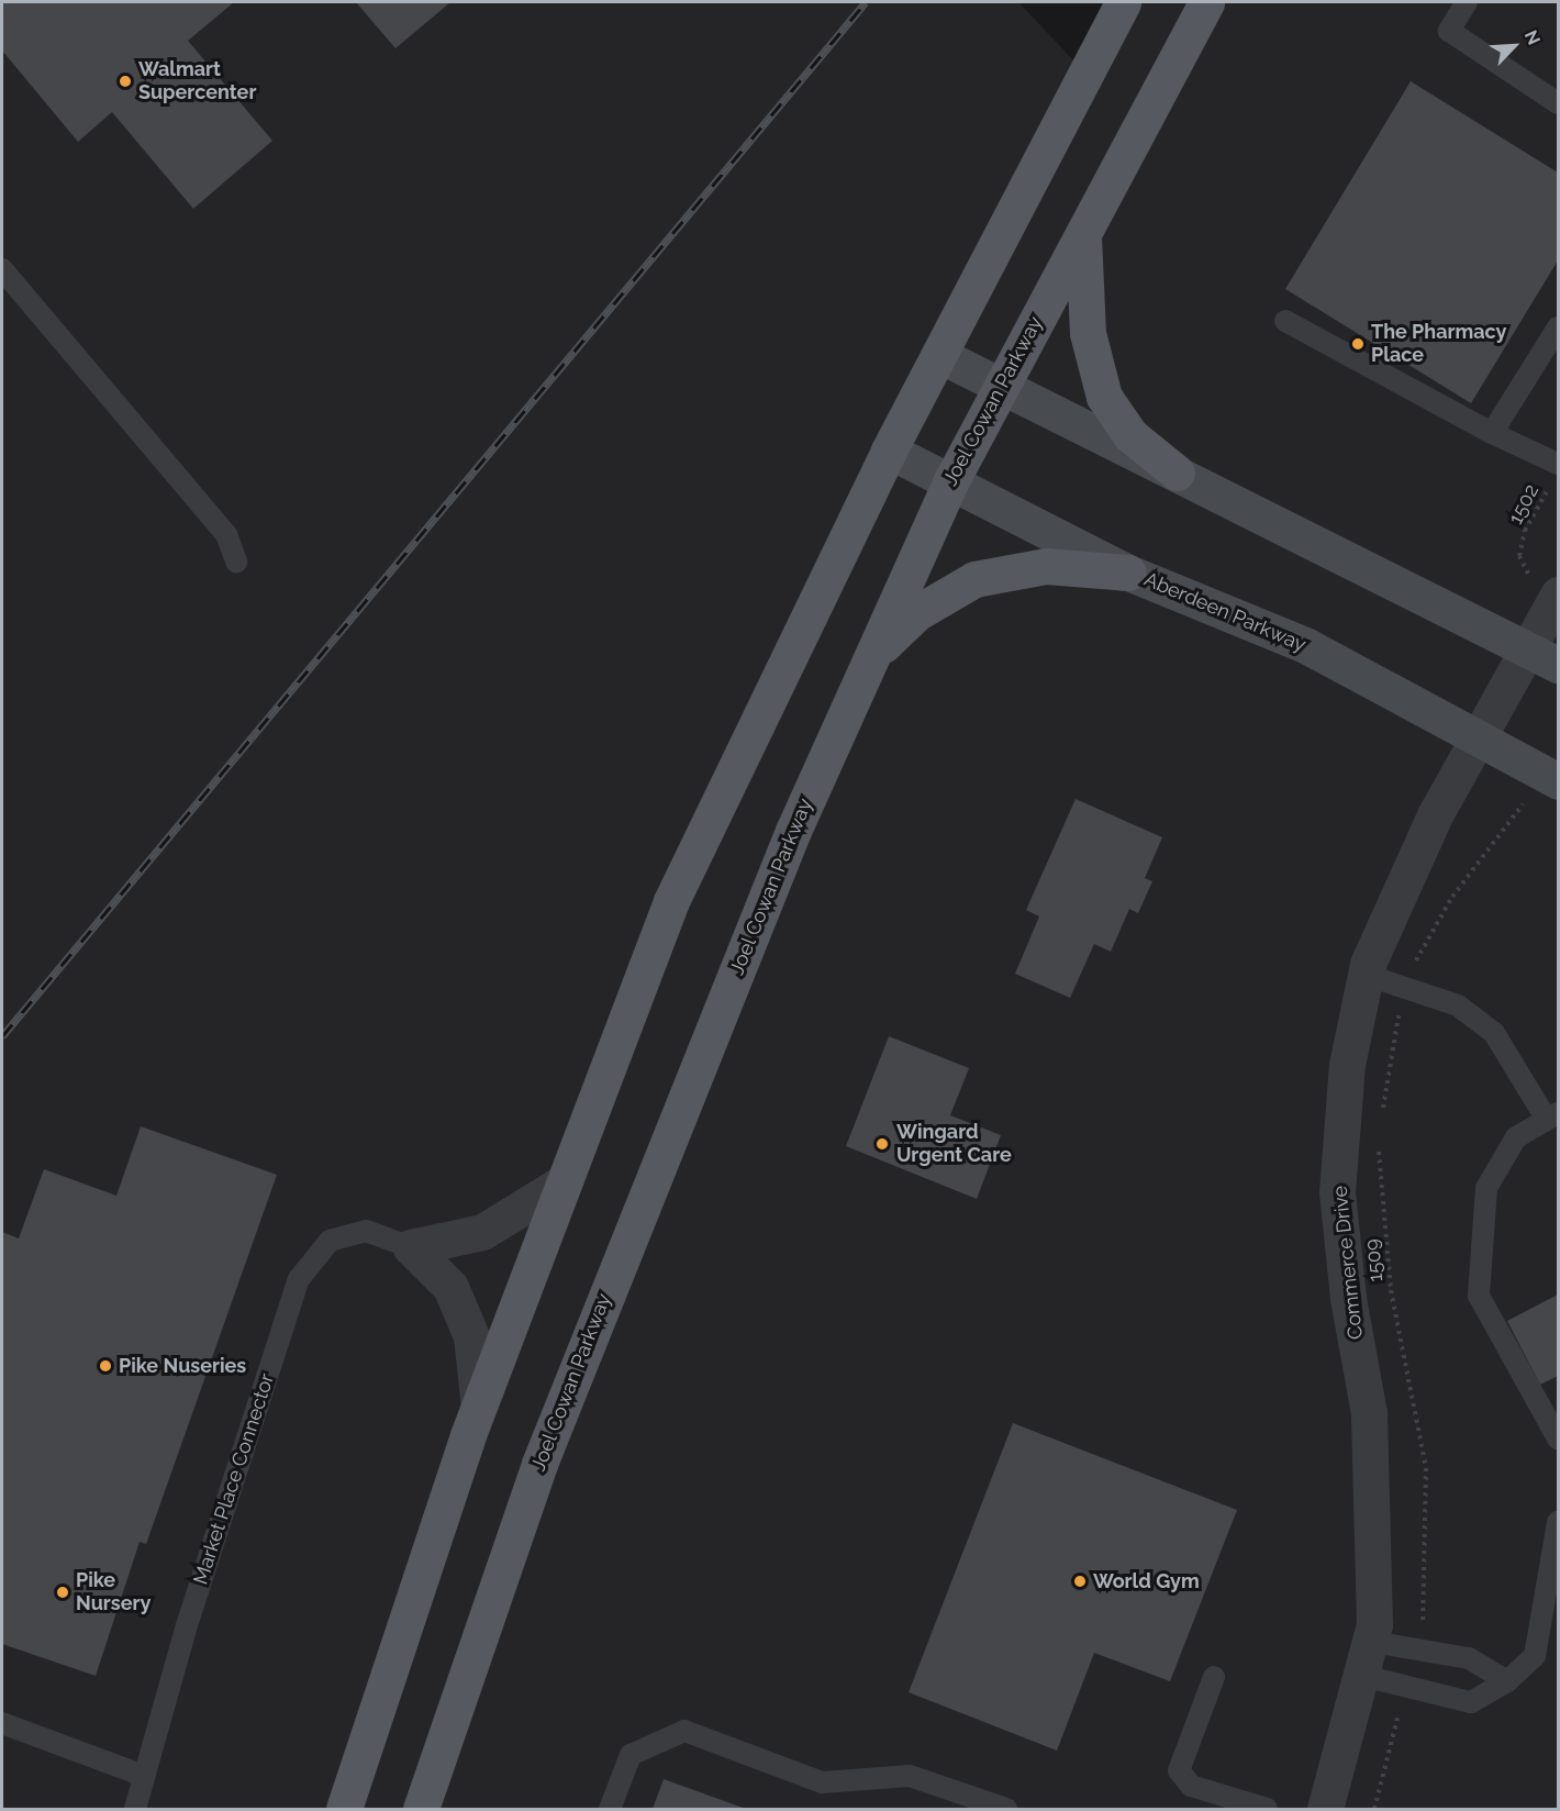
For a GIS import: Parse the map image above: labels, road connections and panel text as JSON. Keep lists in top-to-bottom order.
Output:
{
  "streets": {
    "main road": ["Joel Cowan Parkway"],
    "street": ["Aberdeen Parkway", "Commerce Drive", "Market Place Connector"],
    "path": ["1502", "1509"]
  },
  "crossings": [
    ["Joel Cowan Parkway", "Aberdeen Parkway"],
    ["1502", "Commerce Drive"],
    ["Aberdeen Parkway", "Commerce Drive"]
  ],
  "places": [
    "Walmart Supercenter",
    "The Pharmacy Place",
    "Wingard Urgent Care",
    "Pike Nuseries",
    "World Gym",
    "Pike Nursery"
  ],
  "north": "top right"
}
